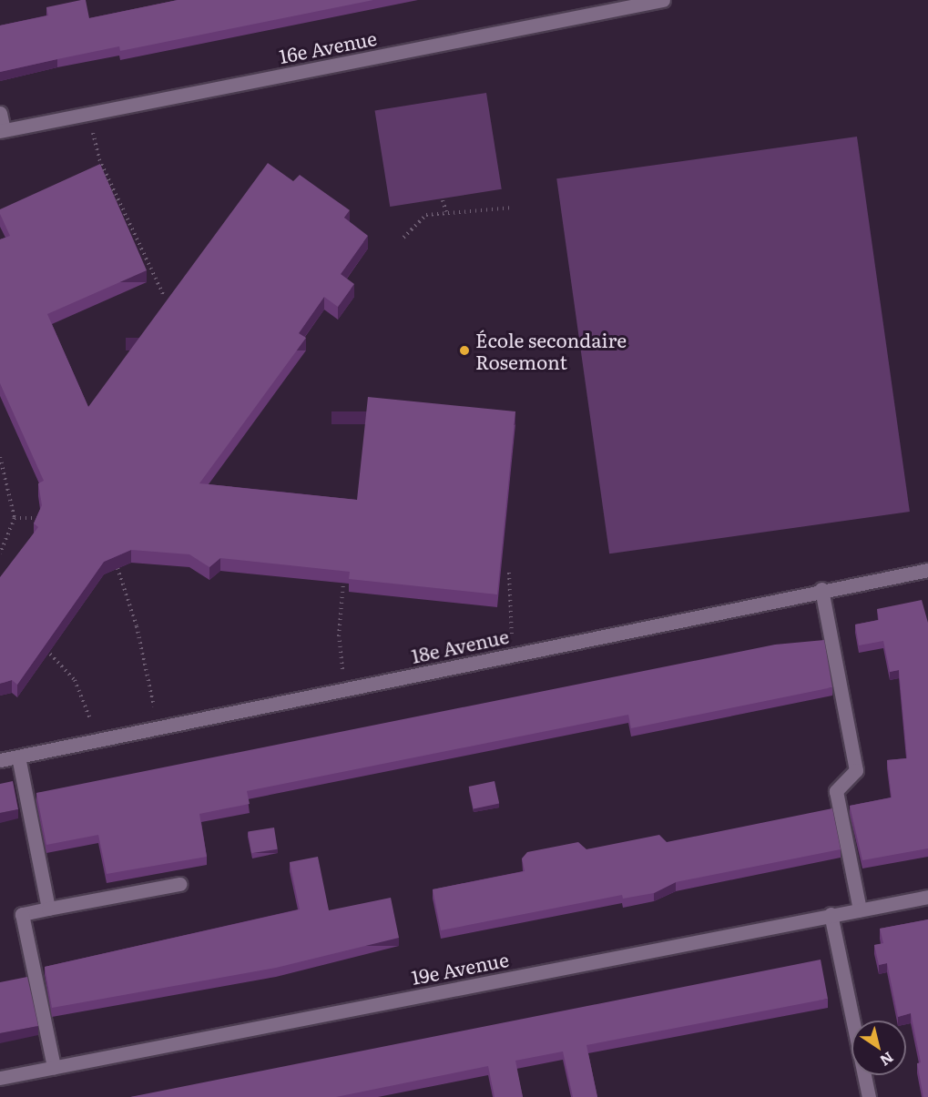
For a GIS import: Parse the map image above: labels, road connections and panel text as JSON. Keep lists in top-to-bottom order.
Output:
{
  "streets": {
    "street": ["16e Avenue", "18e Avenue", "19e Avenue"]
  },
  "places": ["École secondaire Rosemont"],
  "north": "bottom right"
}
